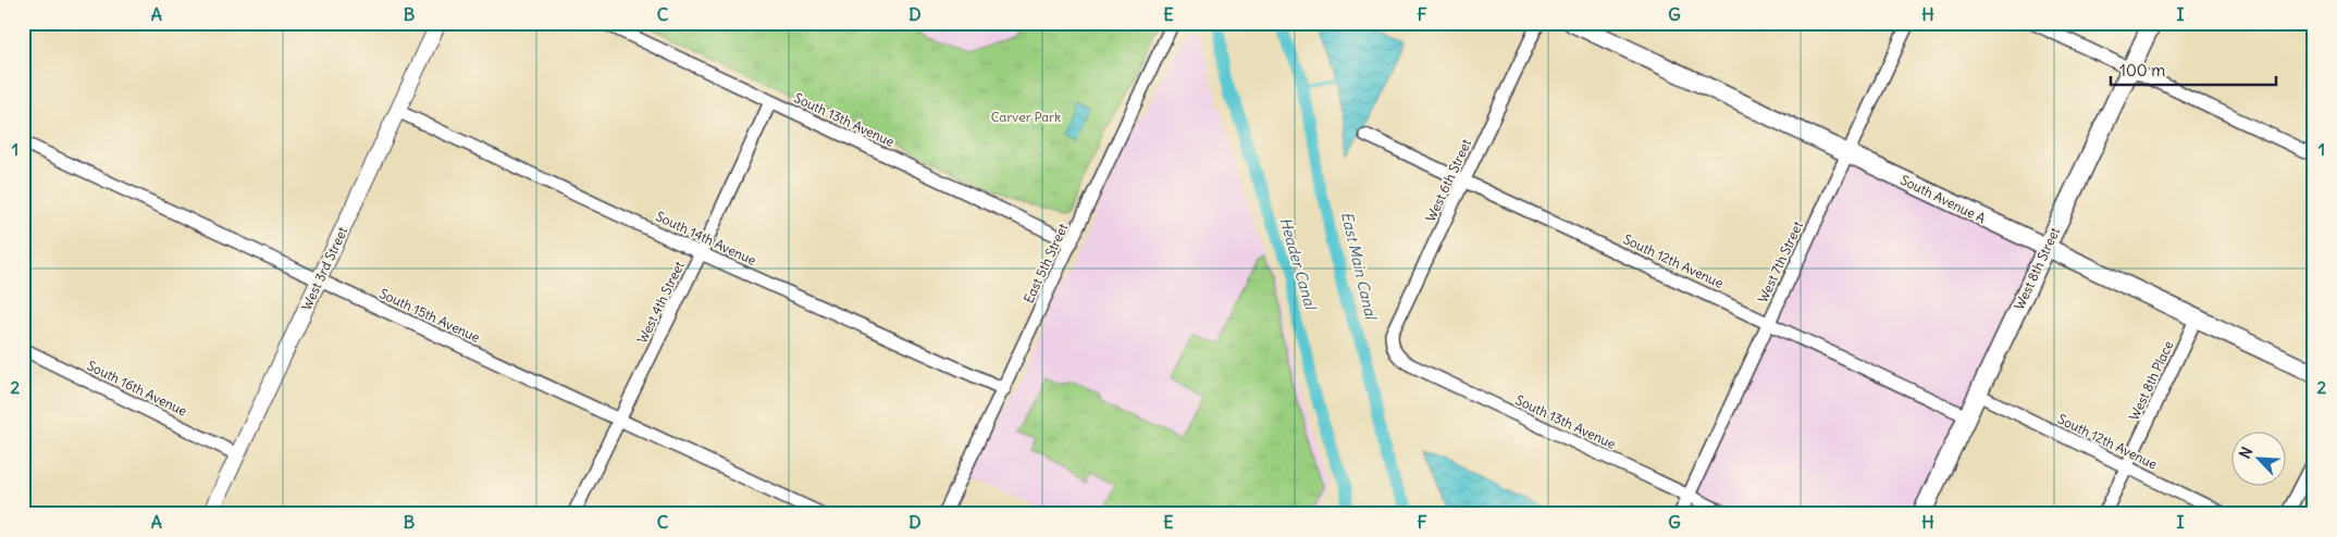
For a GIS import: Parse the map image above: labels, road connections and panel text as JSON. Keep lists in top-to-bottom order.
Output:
{
  "streets": {
    "main road": ["South Avenue A", "West 8th Street"],
    "street": [
      "South 13th Avenue",
      "West 6th Street",
      "South 14th Avenue",
      "South 12th Avenue",
      "West 7th Street",
      "East 5th Street",
      "West 3rd Street",
      "West 4th Street",
      "South 15th Avenue",
      "West 8th Place",
      "South 16th Avenue"
    ]
  },
  "crossings": [
    ["South 13th Avenue", "West 6th Street"],
    ["South 13th Avenue", "West 7th Street"],
    ["South 13th Avenue", "East 5th Street"],
    ["South 13th Avenue", "West 4th Street"],
    ["West 6th Street", "South 12th Avenue"],
    ["South Avenue A", "West 7th Street"],
    ["South Avenue A", "West 8th Street"],
    ["South Avenue A", "West 8th Place"],
    ["South 14th Avenue", "East 5th Street"],
    ["South 14th Avenue", "West 3rd Street"],
    ["South 14th Avenue", "West 4th Street"],
    ["South 12th Avenue", "West 7th Street"],
    ["South 12th Avenue", "West 8th Street"],
    ["South 12th Avenue", "West 8th Place"],
    ["West 3rd Street", "South 15th Avenue"],
    ["West 3rd Street", "South 16th Avenue"],
    ["West 4th Street", "South 15th Avenue"]
  ],
  "water": ["Header Canal", "East Main Canal"],
  "parks": ["Carver Park"],
  "scale_bar": "100 m",
  "north": "top left",
  "grid": {
    "columns": [
      "A",
      "B",
      "C",
      "D",
      "E",
      "F",
      "G",
      "H",
      "I"
    ],
    "rows": ["1", "2"]
  }
}
